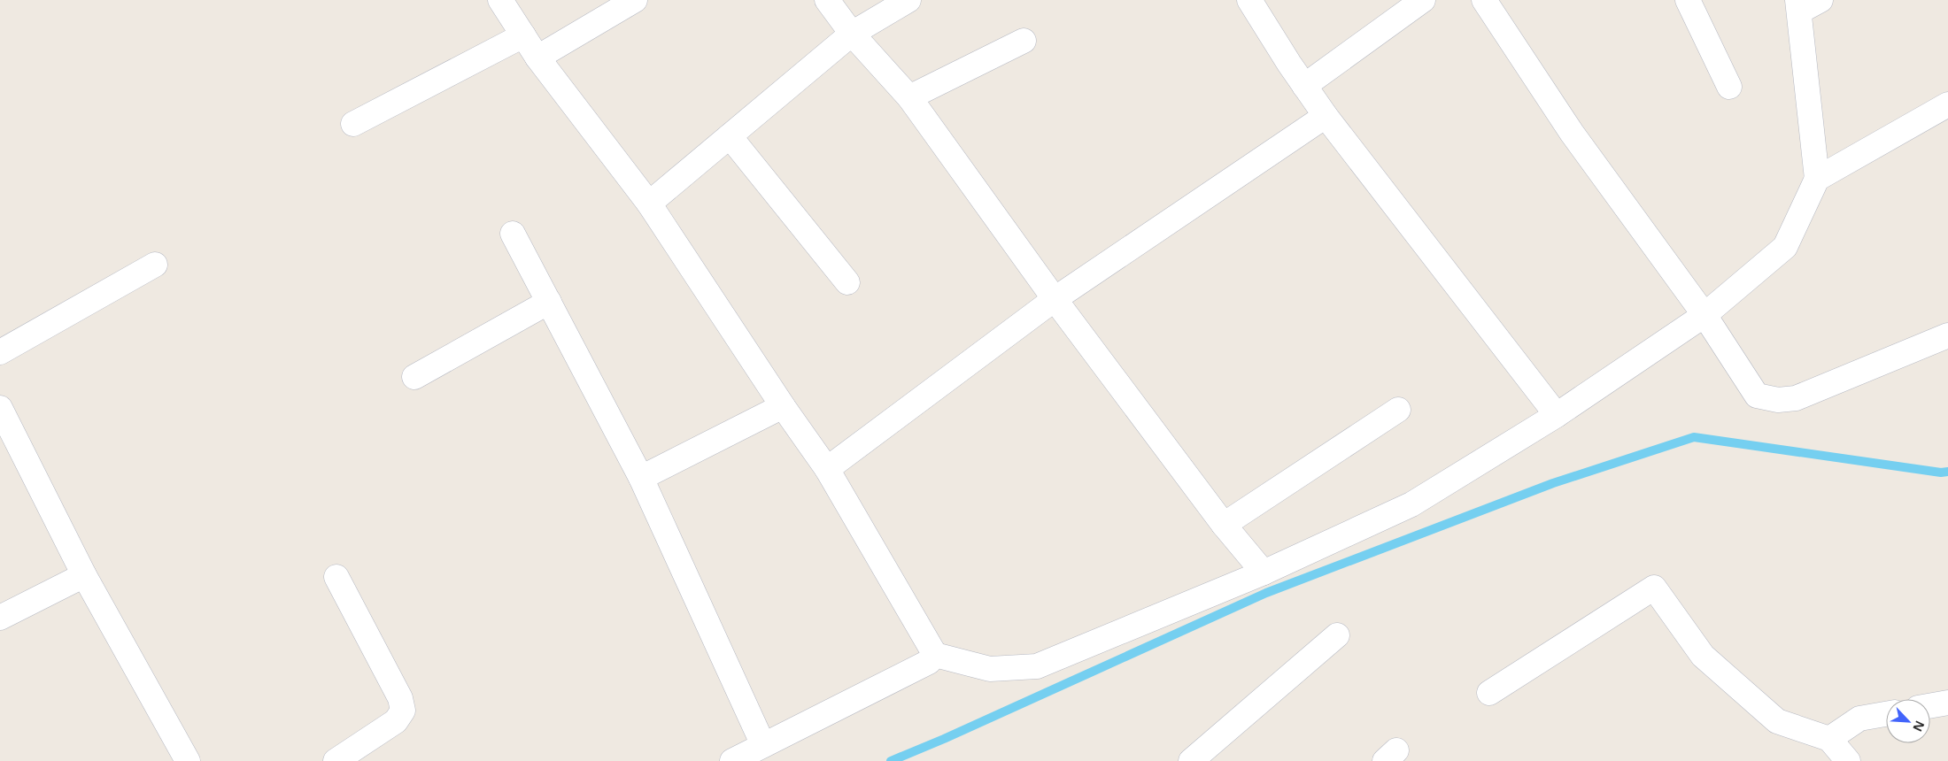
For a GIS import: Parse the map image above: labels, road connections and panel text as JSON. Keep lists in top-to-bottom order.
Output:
{
  "north": "bottom right"
}
